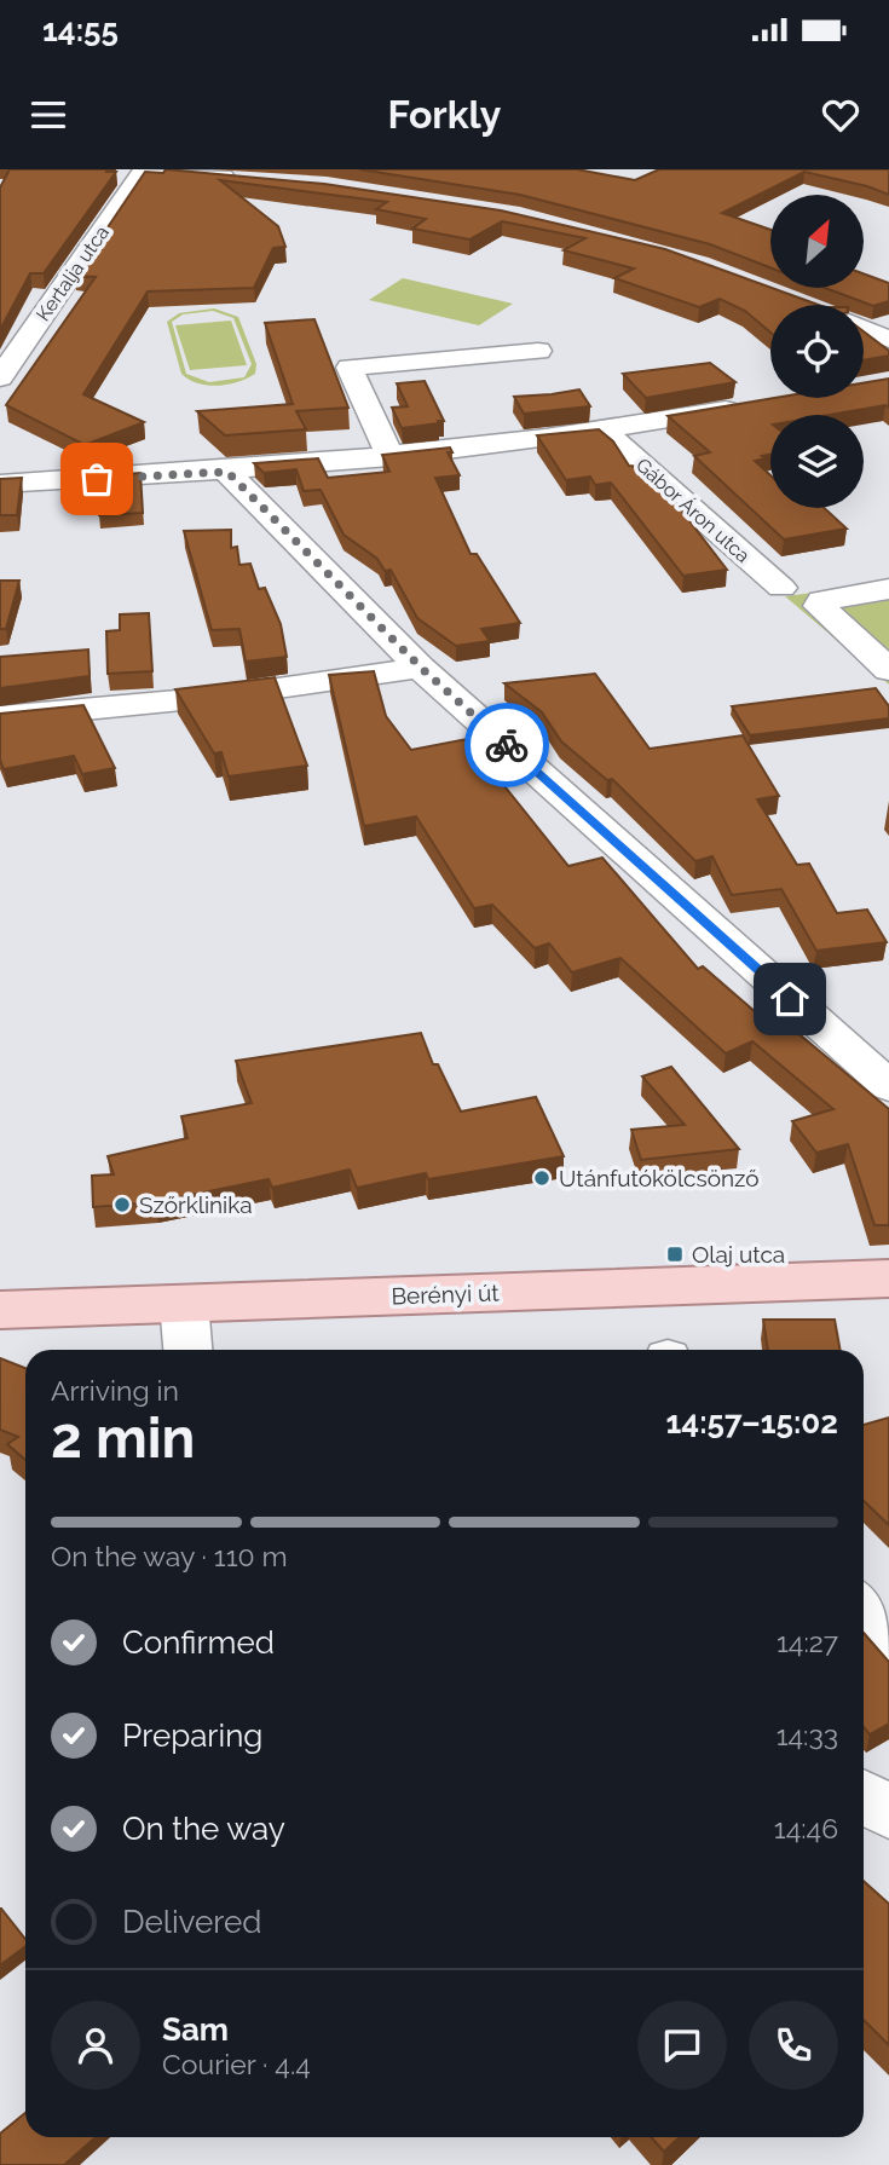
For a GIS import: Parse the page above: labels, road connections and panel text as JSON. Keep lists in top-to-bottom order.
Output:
{
  "streets": {
    "main road": ["Berényi út"],
    "street": ["Kertalja utca", "Gábor Áron utca"]
  },
  "places": {
    "other": ["Utánfutókölcsönző", "Szőrklinika"],
    "transit": ["Olaj utca"]
  },
  "north": "top right",
  "page": {
    "status": "14:55",
    "header": "Forkly",
    "heading": ["2 min", "Arriving in", "14:57–15:02"],
    "panel": ["Sam", "Courier · 4.4"],
    "bar": "On the way · 110 m",
    "list": [
      ["Confirmed", "14:27"],
      ["Preparing", "14:33"],
      ["On the way", "14:46"],
      "Delivered"
    ]
  }
}
